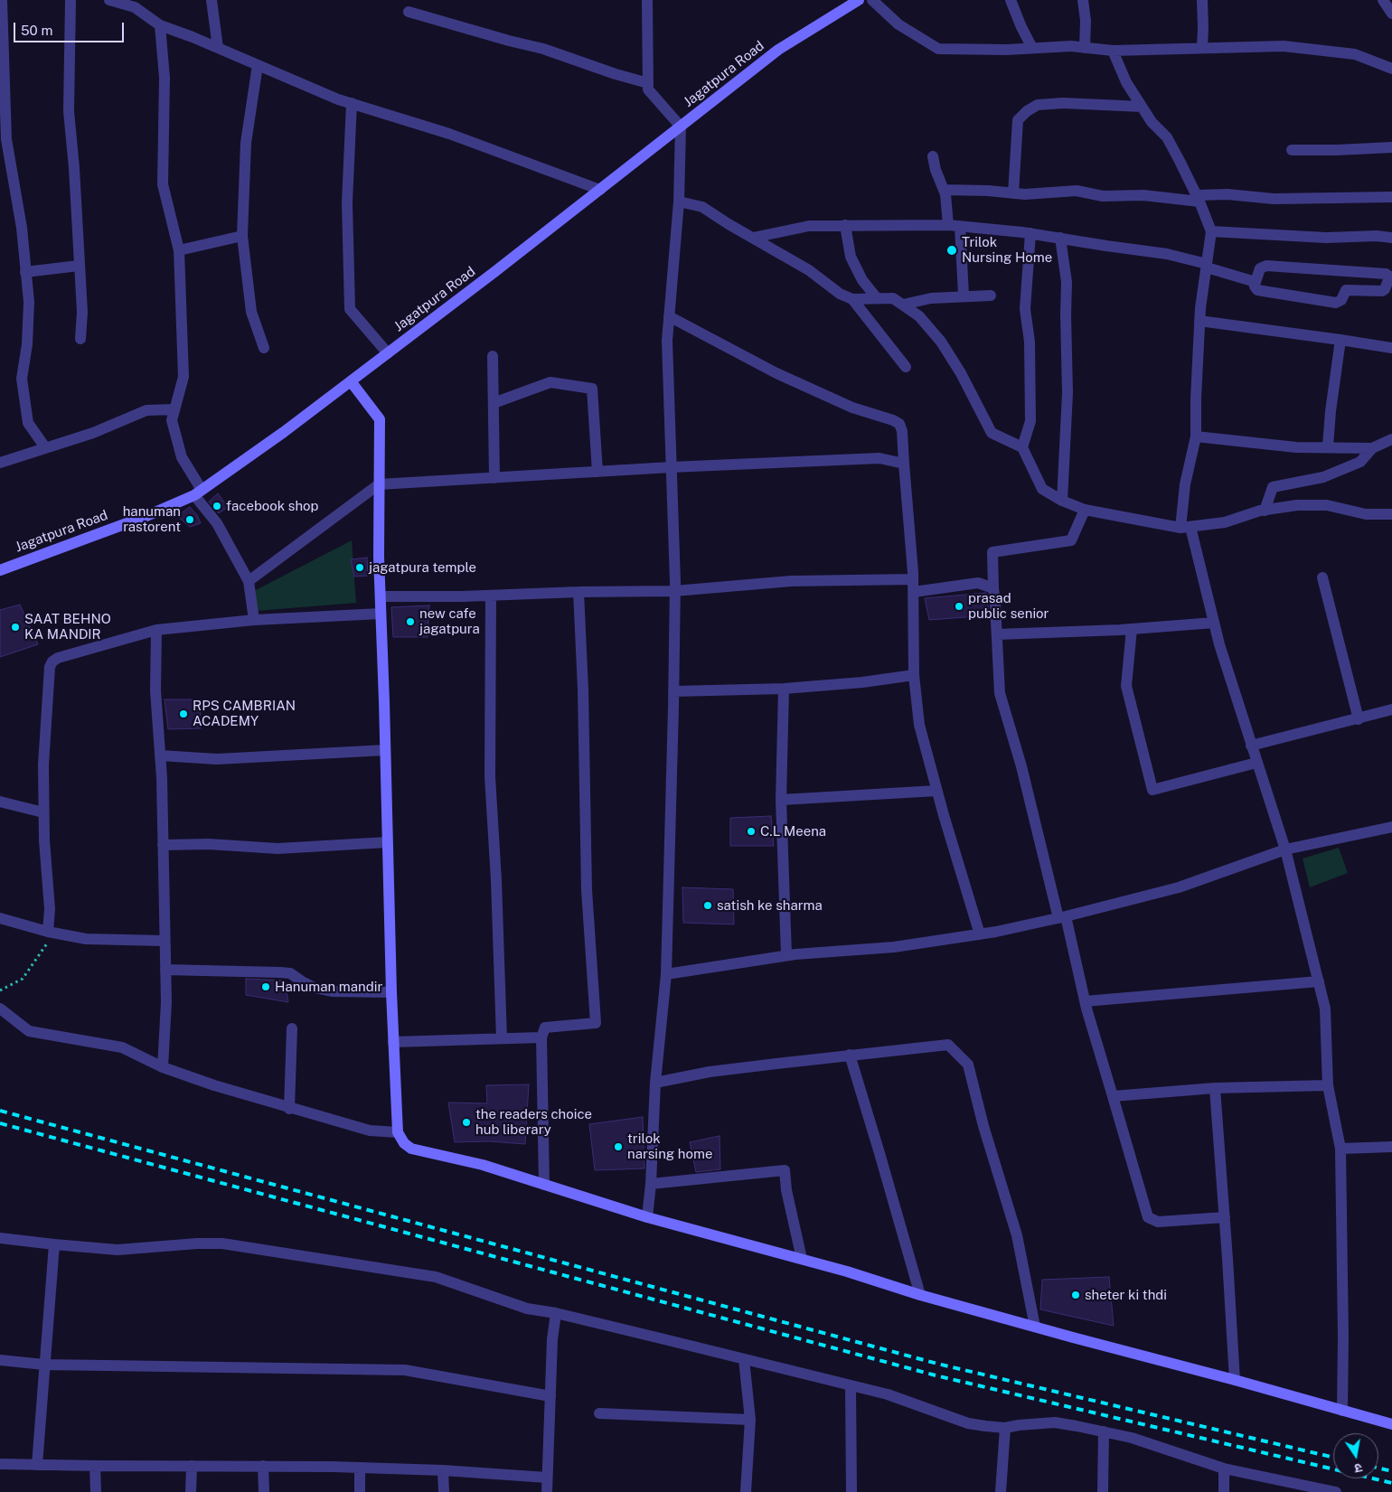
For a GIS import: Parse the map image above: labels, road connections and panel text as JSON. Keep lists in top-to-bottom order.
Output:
{
  "streets": {
    "street": ["Jagatpura Road"]
  },
  "places": [
    "Trilok Nursing Home",
    "facebook shop",
    "hanuman rastorent",
    "jagatpura temple",
    "prasad public senior",
    "new cafe jagatpura",
    "SAAT BEHNO KA MANDIR",
    "RPS CAMBRIAN ACADEMY",
    "C.L Meena",
    "satish ke sharma",
    "Hanuman mandir",
    "the readers choice hub liberary",
    "trilok narsing home",
    "sheter ki thdi"
  ],
  "scale_bar": "50 m",
  "north": "bottom"
}
